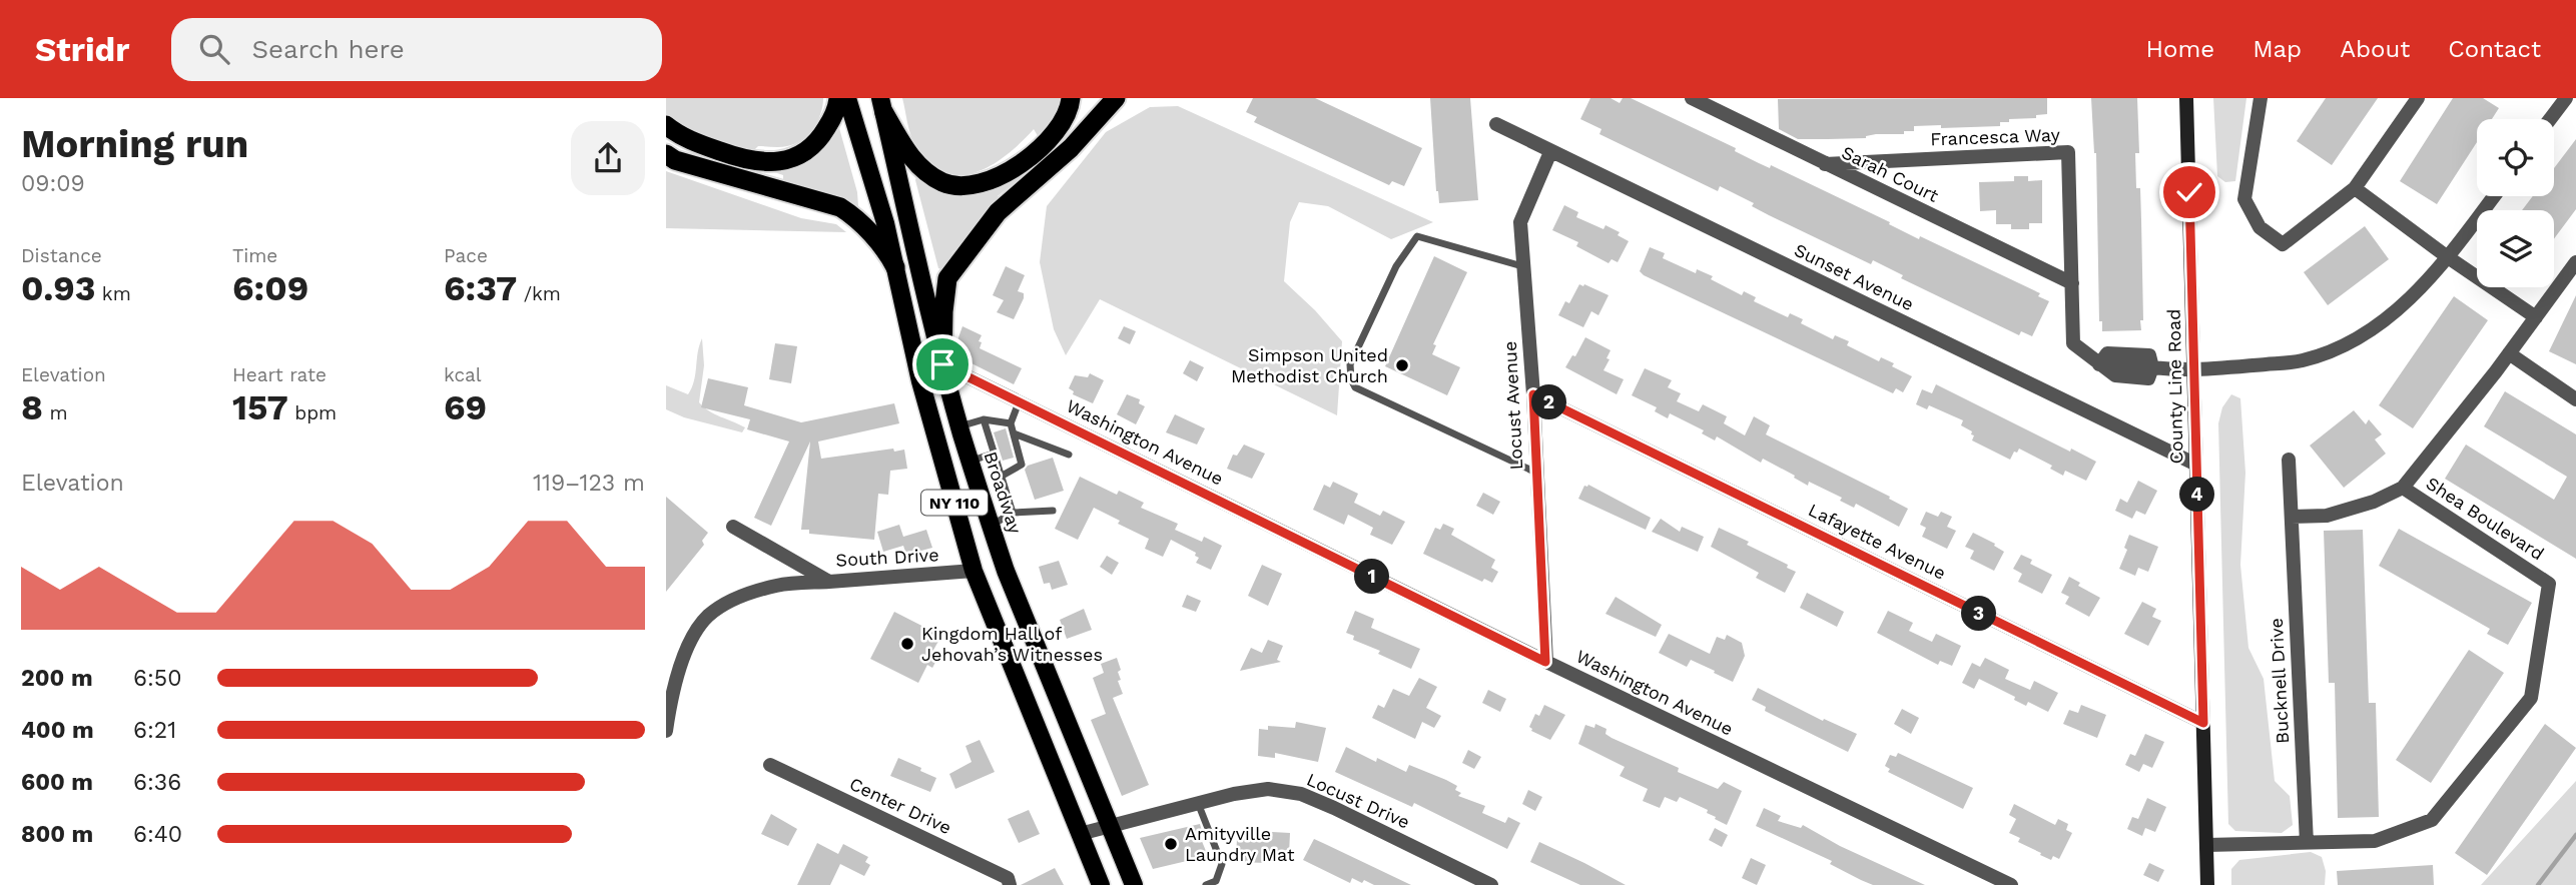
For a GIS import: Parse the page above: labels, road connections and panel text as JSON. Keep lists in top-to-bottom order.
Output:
{
  "streets": {
    "main road": ["County Line Road", "Broadway", "NY 110"],
    "street": [
      "Francesca Way",
      "Sarah Court",
      "Sunset Avenue",
      "Locust Avenue",
      "Washington Avenue",
      "Shea Boulevard",
      "Lafayette Avenue",
      "South Drive",
      "Bucknell Drive",
      "Locust Drive",
      "Center Drive"
    ]
  },
  "crossings": [
    ["Francesca Way", "Sarah Court"],
    ["Francesca Way", "County Line Road"],
    ["Sunset Avenue", "County Line Road"],
    ["Sunset Avenue", "Locust Avenue"],
    ["County Line Road", "Shea Boulevard"],
    ["County Line Road", "Lafayette Avenue"],
    ["Locust Avenue", "Washington Avenue"],
    ["Locust Avenue", "Lafayette Avenue"],
    ["Washington Avenue", "Broadway"],
    ["Broadway", "Locust Drive"],
    ["NY 110", "South Drive"],
    ["NY 110", "Locust Drive"],
    ["Shea Boulevard", "Bucknell Drive"]
  ],
  "places": ["Simpson United Methodist Church", "Kingdom Hall of Jehovah’s Witnesses", "Amityville Laundry Mat"],
  "page": {
    "header": "Stridr",
    "search": "Search here",
    "nav": [
      "Home",
      "Map",
      "About",
      "Contact"
    ],
    "heading": ["Morning run", "09:09"],
    "stats": [
      ["Distance", "0.93 km"],
      ["Time", "6:09"],
      ["Pace", "6:37 /km"],
      ["Elevation", "8 m"],
      ["Heart rate", "157 bpm"],
      ["kcal", "69"]
    ],
    "pins": [
      "2",
      "4",
      "1",
      "3"
    ],
    "chart": ["Elevation", "119–123 m"],
    "list": [
      {
        "name": "200 m",
        "note": "6:50"
      },
      {
        "name": "400 m",
        "note": "6:21"
      },
      {
        "name": "600 m",
        "note": "6:36"
      },
      {
        "name": "800 m",
        "note": "6:40"
      }
    ]
  }
}
